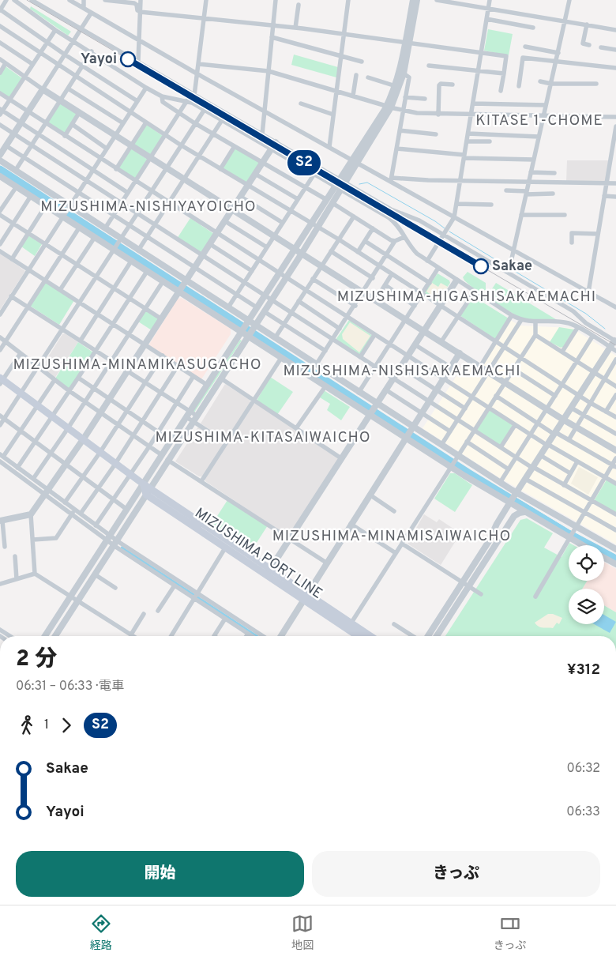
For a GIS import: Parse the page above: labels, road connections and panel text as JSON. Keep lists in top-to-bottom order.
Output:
{
  "streets": {
    "main road": ["MIZUSHIMA PORT LINE"]
  },
  "districts": [
    "KITASE 1-CHOME",
    "MIZUSHIMA-NISHIYAYOICHO",
    "MIZUSHIMA-HIGASHISAKAEMACHI",
    "MIZUSHIMA-MINAMIKASUGACHO",
    "MIZUSHIMA-NISHISAKAEMACHI",
    "MIZUSHIMA-KITASAIWAICHO",
    "MIZUSHIMA-MINAMISAIWAICHO"
  ],
  "places": ["Yayoi", "Sakae"],
  "page": {
    "on_map": "S2",
    "heading": ["2 分", "06:31 – 06:33 · 電車", "¥312"],
    "legs": ["1", "S2"],
    "list": [
      {
        "name": "Sakae",
        "value": "06:32"
      },
      {
        "name": "Yayoi",
        "value": "06:33"
      }
    ],
    "buttons": ["開始", "きっぷ"],
    "tabs": ["経路", "地図", "きっぷ"]
  }
}
